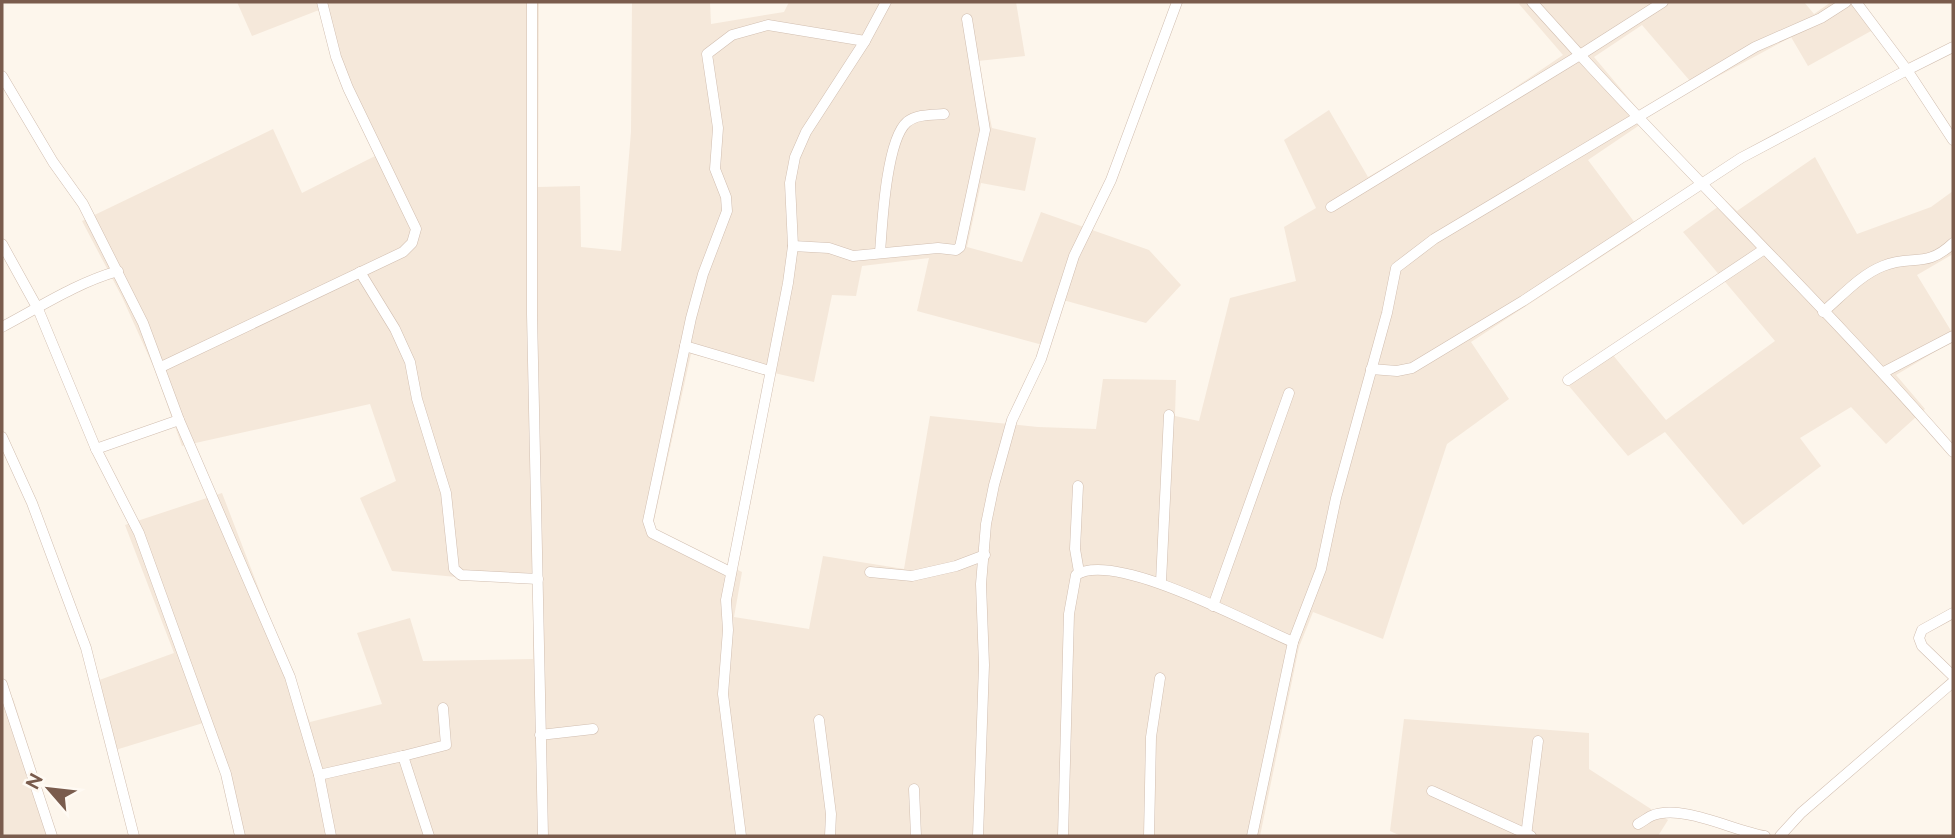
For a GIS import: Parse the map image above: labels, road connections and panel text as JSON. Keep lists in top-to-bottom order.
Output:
{
  "north": "top left"
}
